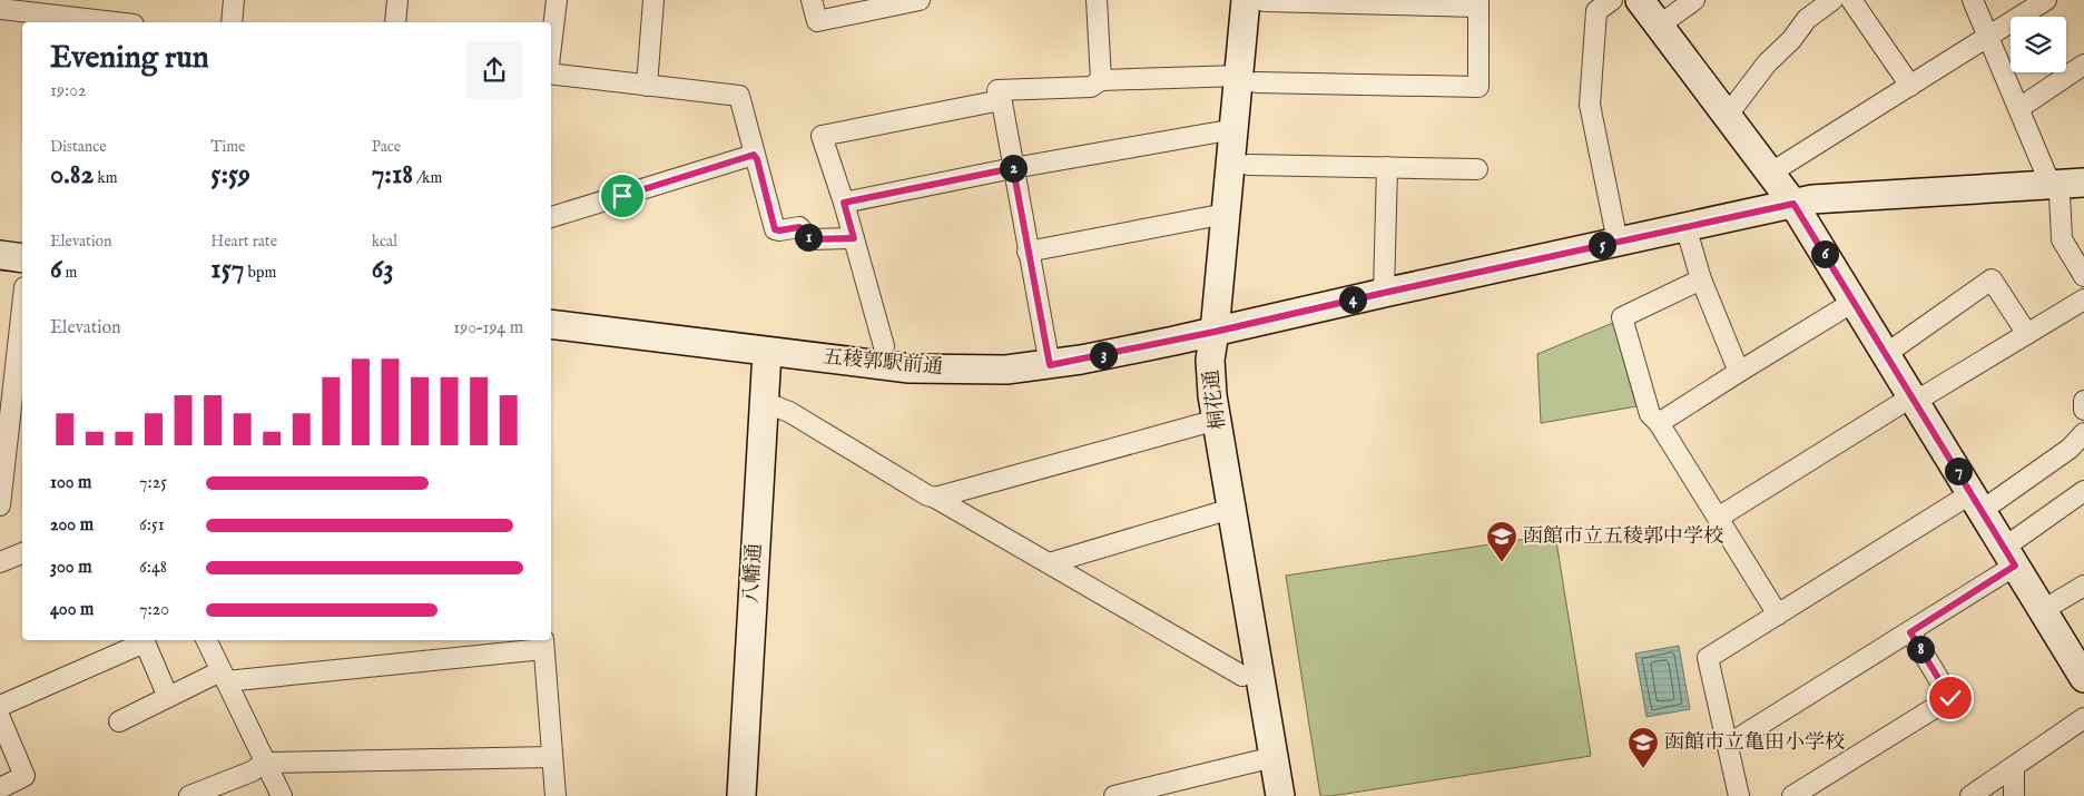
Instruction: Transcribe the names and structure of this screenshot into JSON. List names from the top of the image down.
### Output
{
  "streets": {
    "street": ["五稜郭駅前通", "桐花通", "八幡通"]
  },
  "crossings": [
    ["五稜郭駅前通", "桐花通"],
    ["五稜郭駅前通", "八幡通"]
  ],
  "places": {
    "school or university": ["函館市立五稜郭中学校", "函館市立亀田小学校"]
  },
  "page": {
    "heading": ["Evening run", "19:02"],
    "stats": [
      ["Distance", "0.82 km"],
      ["Time", "5:59"],
      ["Pace", "7:18 /km"],
      ["Elevation", "6 m"],
      ["Heart rate", "157 bpm"],
      ["kcal", "63"]
    ],
    "pins": [
      "2",
      "1",
      "5",
      "6",
      "4",
      "3",
      "7",
      "8"
    ],
    "chart": ["Elevation", "190–194 m"],
    "list": [
      {
        "name": "100 m",
        "note": "7:25"
      },
      {
        "name": "200 m",
        "note": "6:51"
      },
      {
        "name": "300 m",
        "note": "6:48"
      },
      {
        "name": "400 m",
        "note": "7:20"
      }
    ]
  }
}
